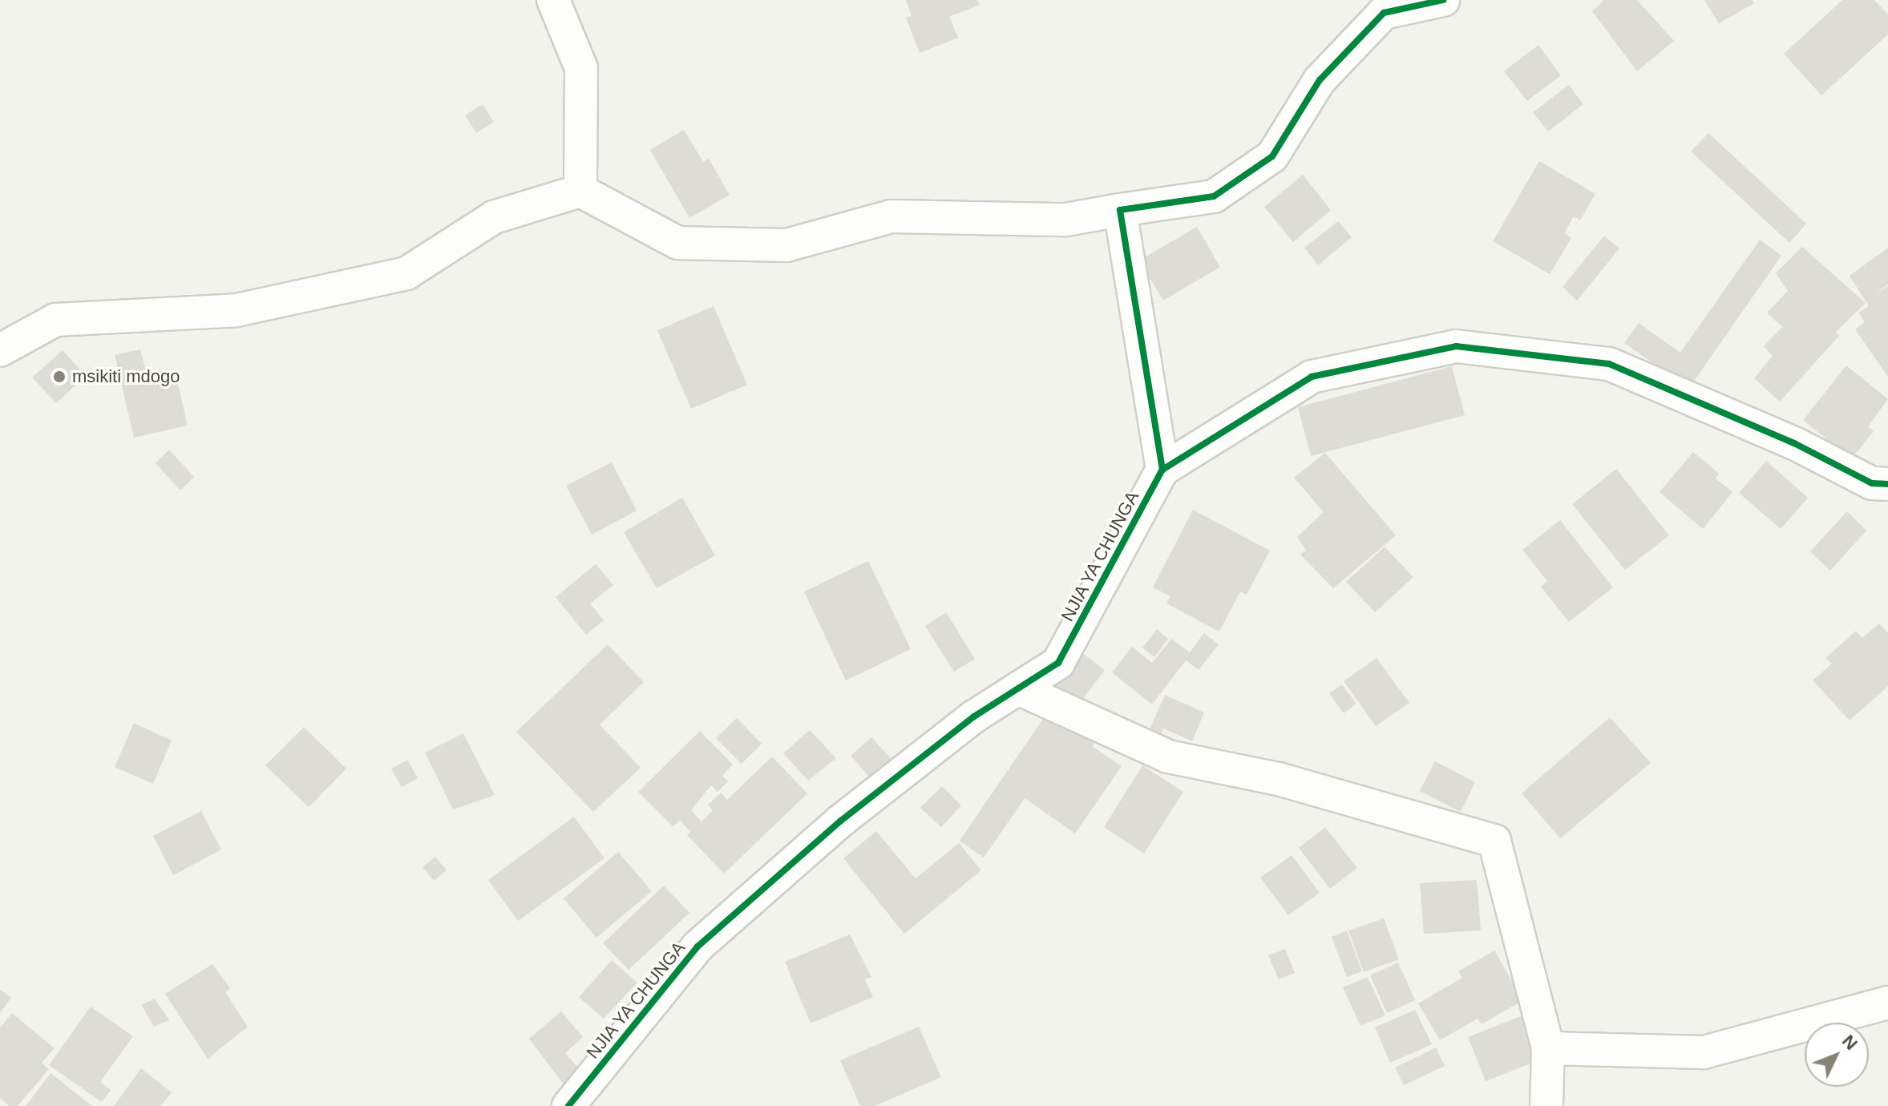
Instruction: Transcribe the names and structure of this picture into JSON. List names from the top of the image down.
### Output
{
  "streets": {
    "street": ["NJIA YA CHUNGA"]
  },
  "places": ["msikiti mdogo"],
  "north": "top right"
}
